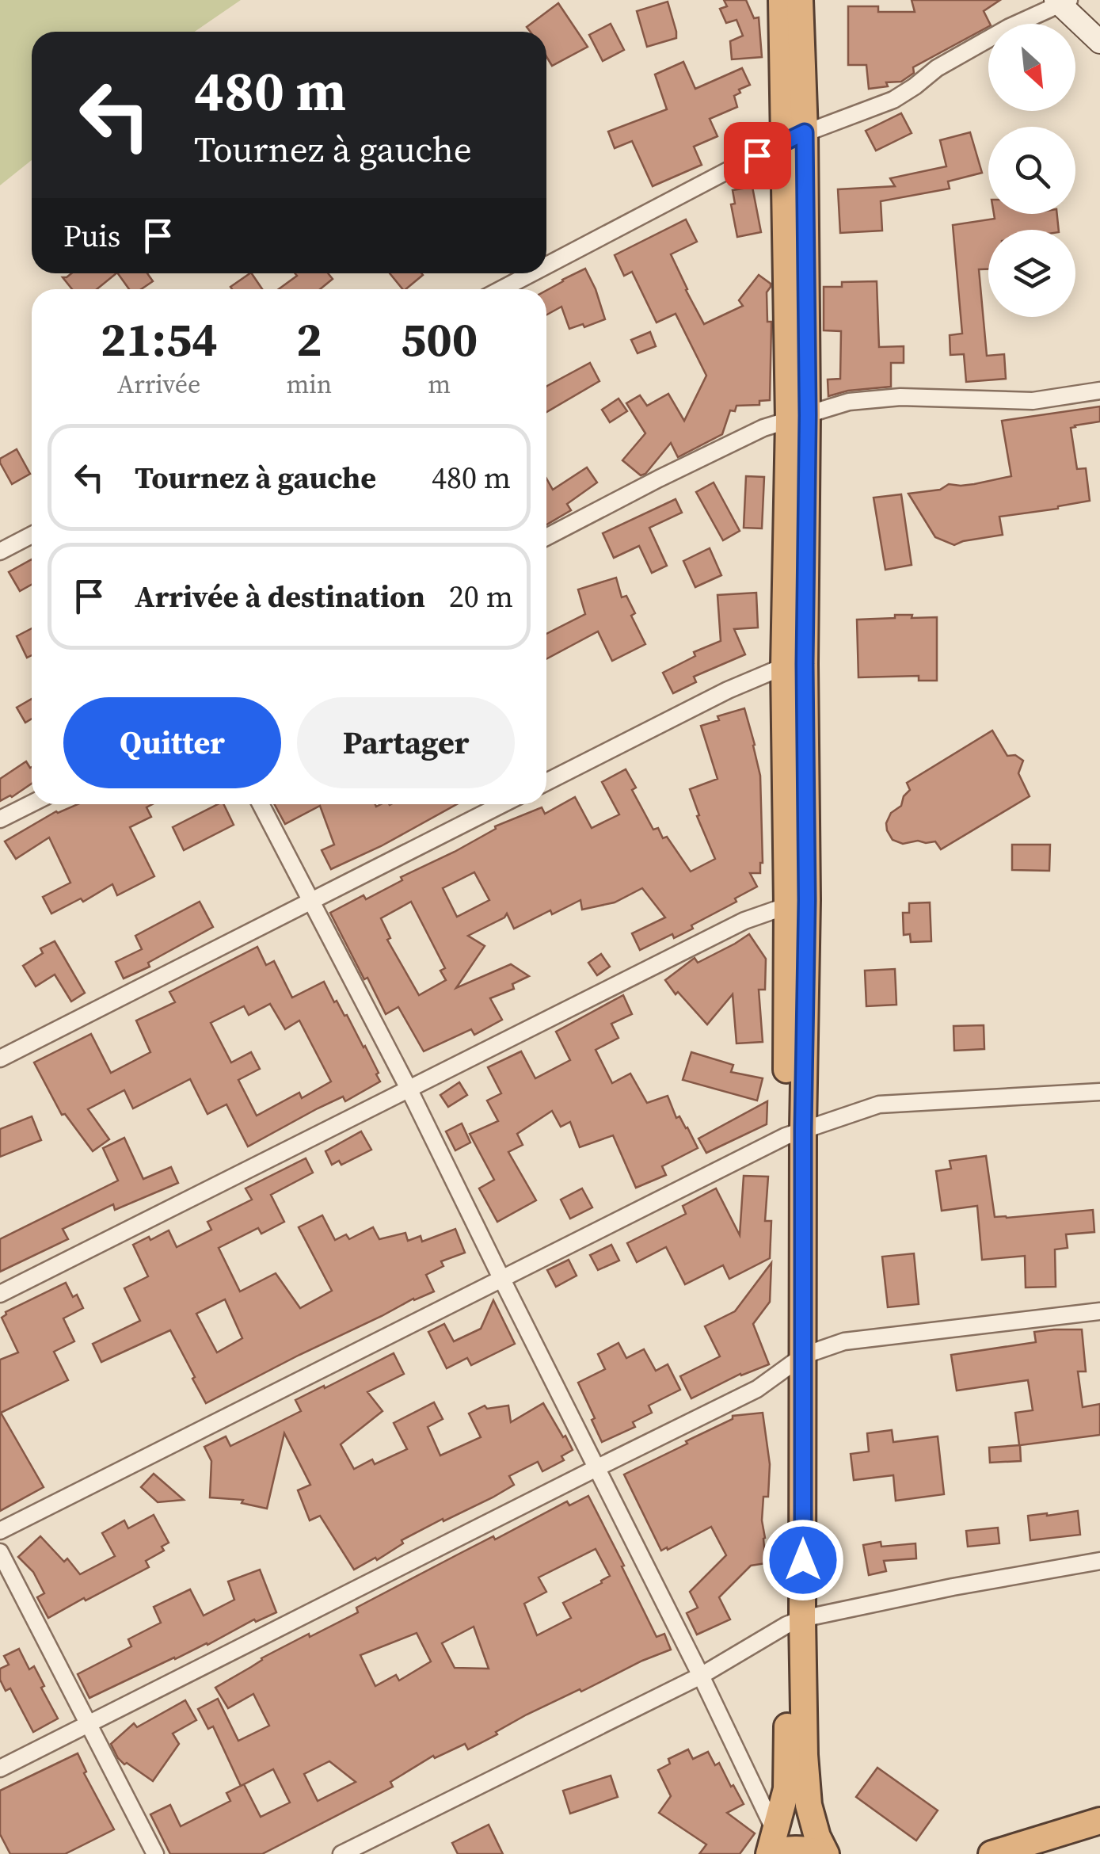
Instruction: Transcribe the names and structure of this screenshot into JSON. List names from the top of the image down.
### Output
{
  "north": "bottom right",
  "page": {
    "turn": ["480 m", "Tournez à gauche"],
    "then": "Puis",
    "eta": [
      "21:54",
      "Arrivée",
      "2",
      "min",
      "500",
      "m"
    ],
    "list": [
      {
        "name": "Tournez à gauche",
        "value": "480 m"
      },
      {
        "name": "Arrivée à destination",
        "value": "20 m"
      }
    ],
    "buttons": ["Quitter", "Partager"]
  }
}
